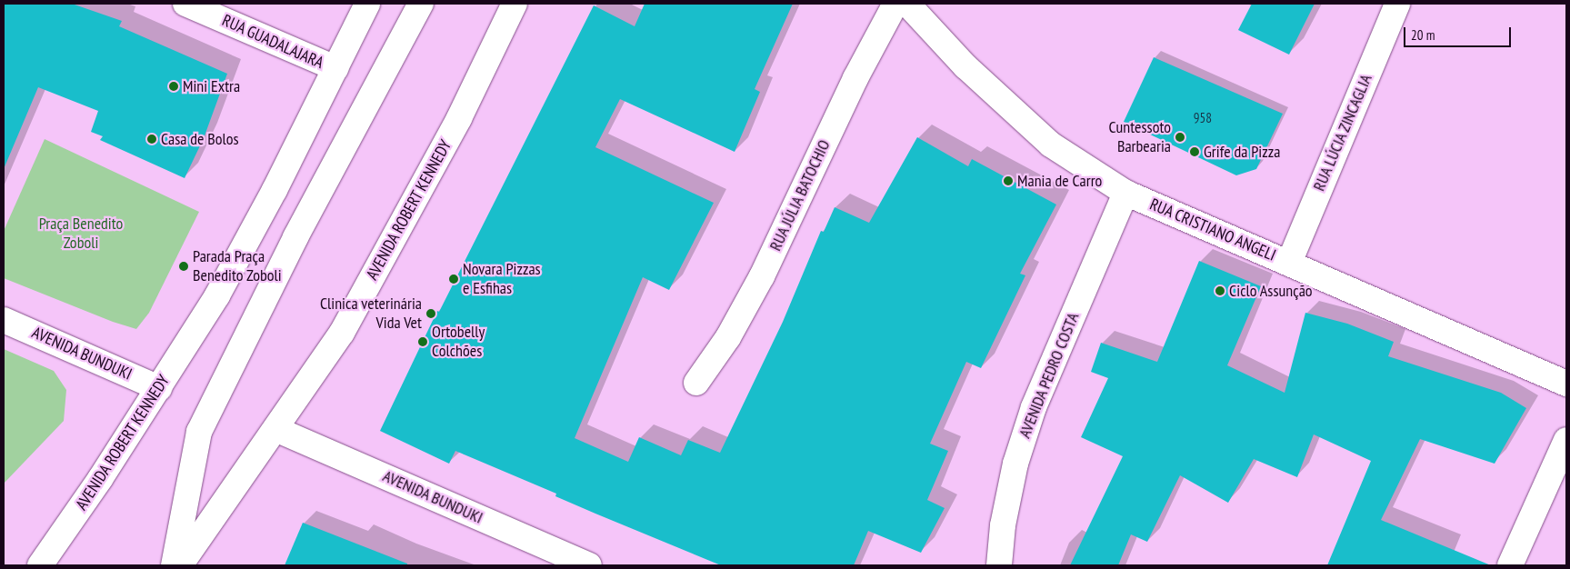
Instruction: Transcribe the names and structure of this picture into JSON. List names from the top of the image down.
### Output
{
  "streets": {
    "street": [
      "RUA GUADALAJARA",
      "RUA LÚCIA ZINCAGLIA",
      "RUA JÚLIA BATOCHIO",
      "AVENIDA ROBERT KENNEDY",
      "RUA CRISTIANO ANGELI",
      "AVENIDA BUNDUKI",
      "AVENIDA PEDRO COSTA"
    ]
  },
  "crossings": [
    ["RUA GUADALAJARA", "AVENIDA ROBERT KENNEDY"],
    ["RUA LÚCIA ZINCAGLIA", "RUA CRISTIANO ANGELI"],
    ["AVENIDA ROBERT KENNEDY", "AVENIDA BUNDUKI"],
    ["RUA CRISTIANO ANGELI", "AVENIDA PEDRO COSTA"]
  ],
  "parks": ["Praça Benedito Zoboli"],
  "places": [
    "Mini Extra",
    "Cuntessoto Barbearia",
    "Casa de Bolos",
    "Grife da Pizza",
    "Mania de Carro",
    "Parada Praça Benedito Zoboli",
    "Novara Pizzas e Esfihas",
    "Ciclo Assunção",
    "Clinica veterinária Vida Vet",
    "Ortobelly Colchões"
  ],
  "house_numbers": ["958"],
  "scale_bar": "20 m"
}
